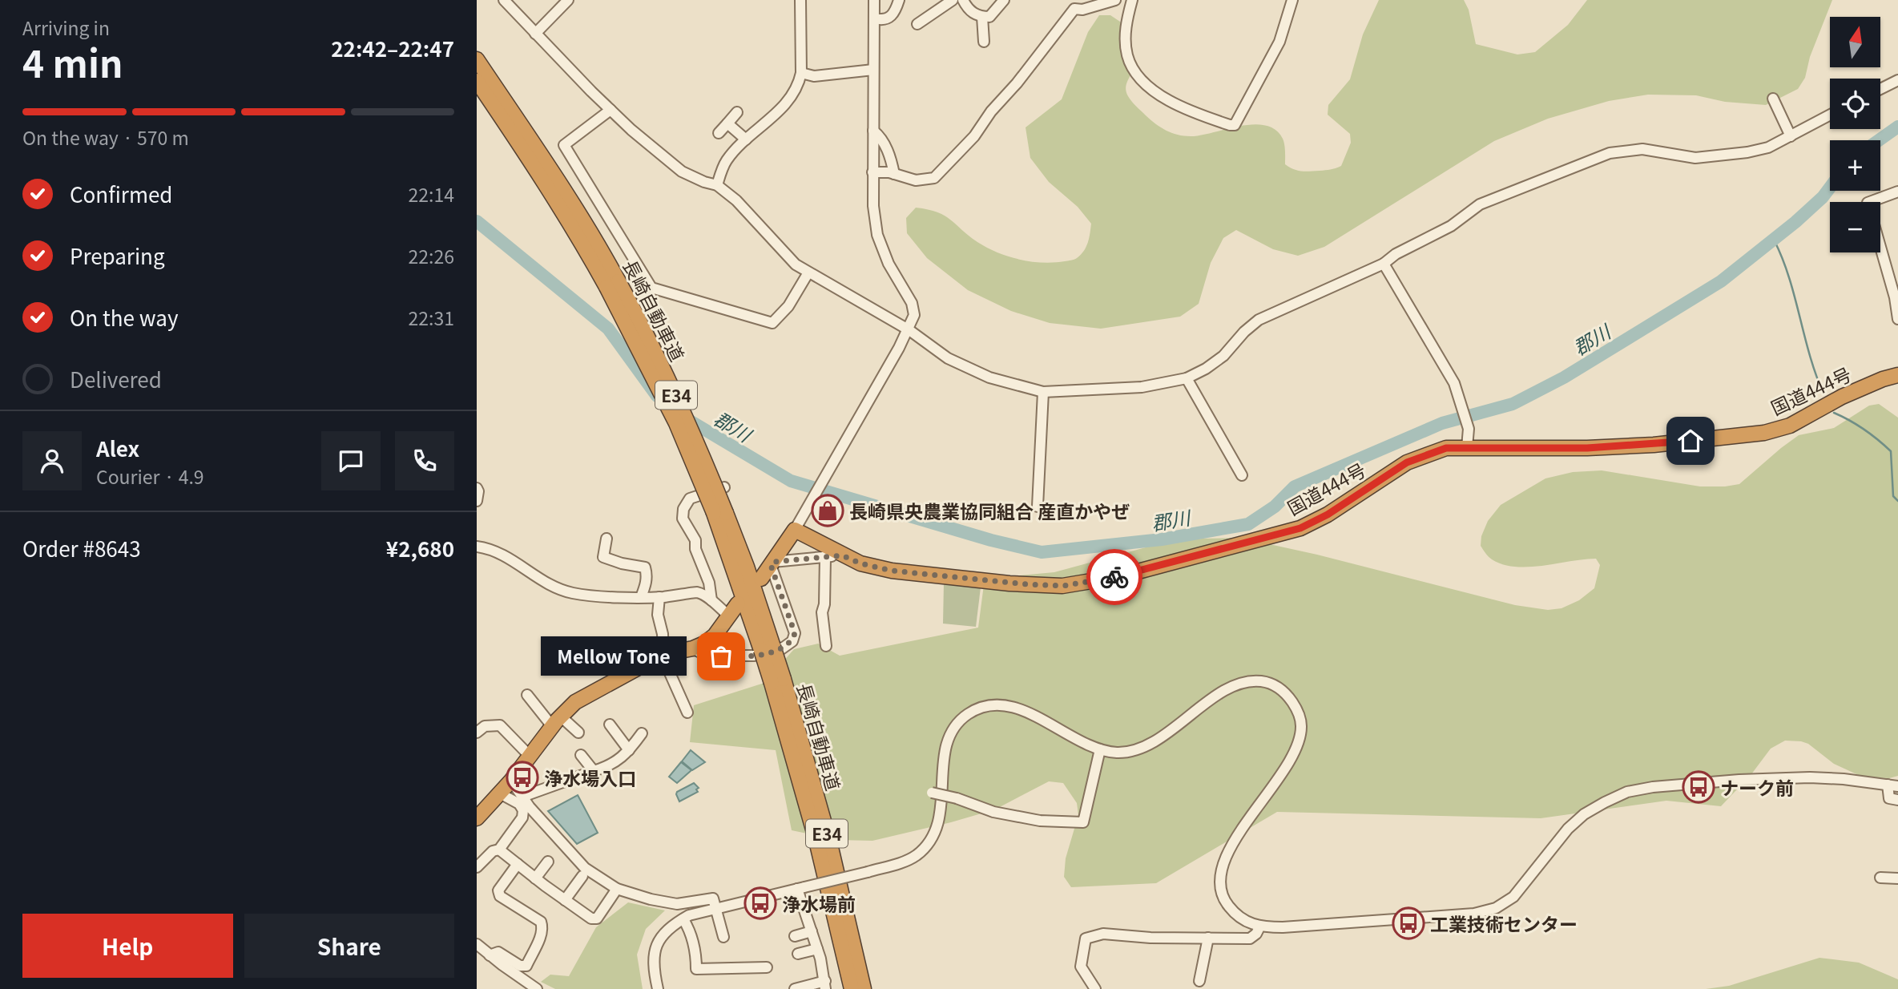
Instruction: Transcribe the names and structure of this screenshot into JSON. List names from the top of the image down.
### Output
{
  "streets": {
    "highway": ["長崎自動車道", "国道444号", "E34"]
  },
  "water": ["郡川"],
  "places": {
    "shop": ["長崎県央農業協同組合 産直かやぜ"],
    "other": ["Mellow Tone"],
    "bus stop": [
      "浄水場入口",
      "ナーク前",
      "浄水場前",
      "工業技術センター"
    ]
  },
  "north": "top",
  "page": {
    "heading": ["4 min", "Arriving in", "22:42–22:47"],
    "panel": [
      "Alex",
      "Courier · 4.9",
      "Order #8643",
      "¥2,680"
    ],
    "map_buttons": ["+", "−"],
    "bar": "On the way · 570 m",
    "list": [
      ["Confirmed", "22:14"],
      ["Preparing", "22:26"],
      ["On the way", "22:31"],
      "Delivered"
    ],
    "bubble": "Mellow Tone",
    "buttons": ["Help", "Share"]
  }
}
